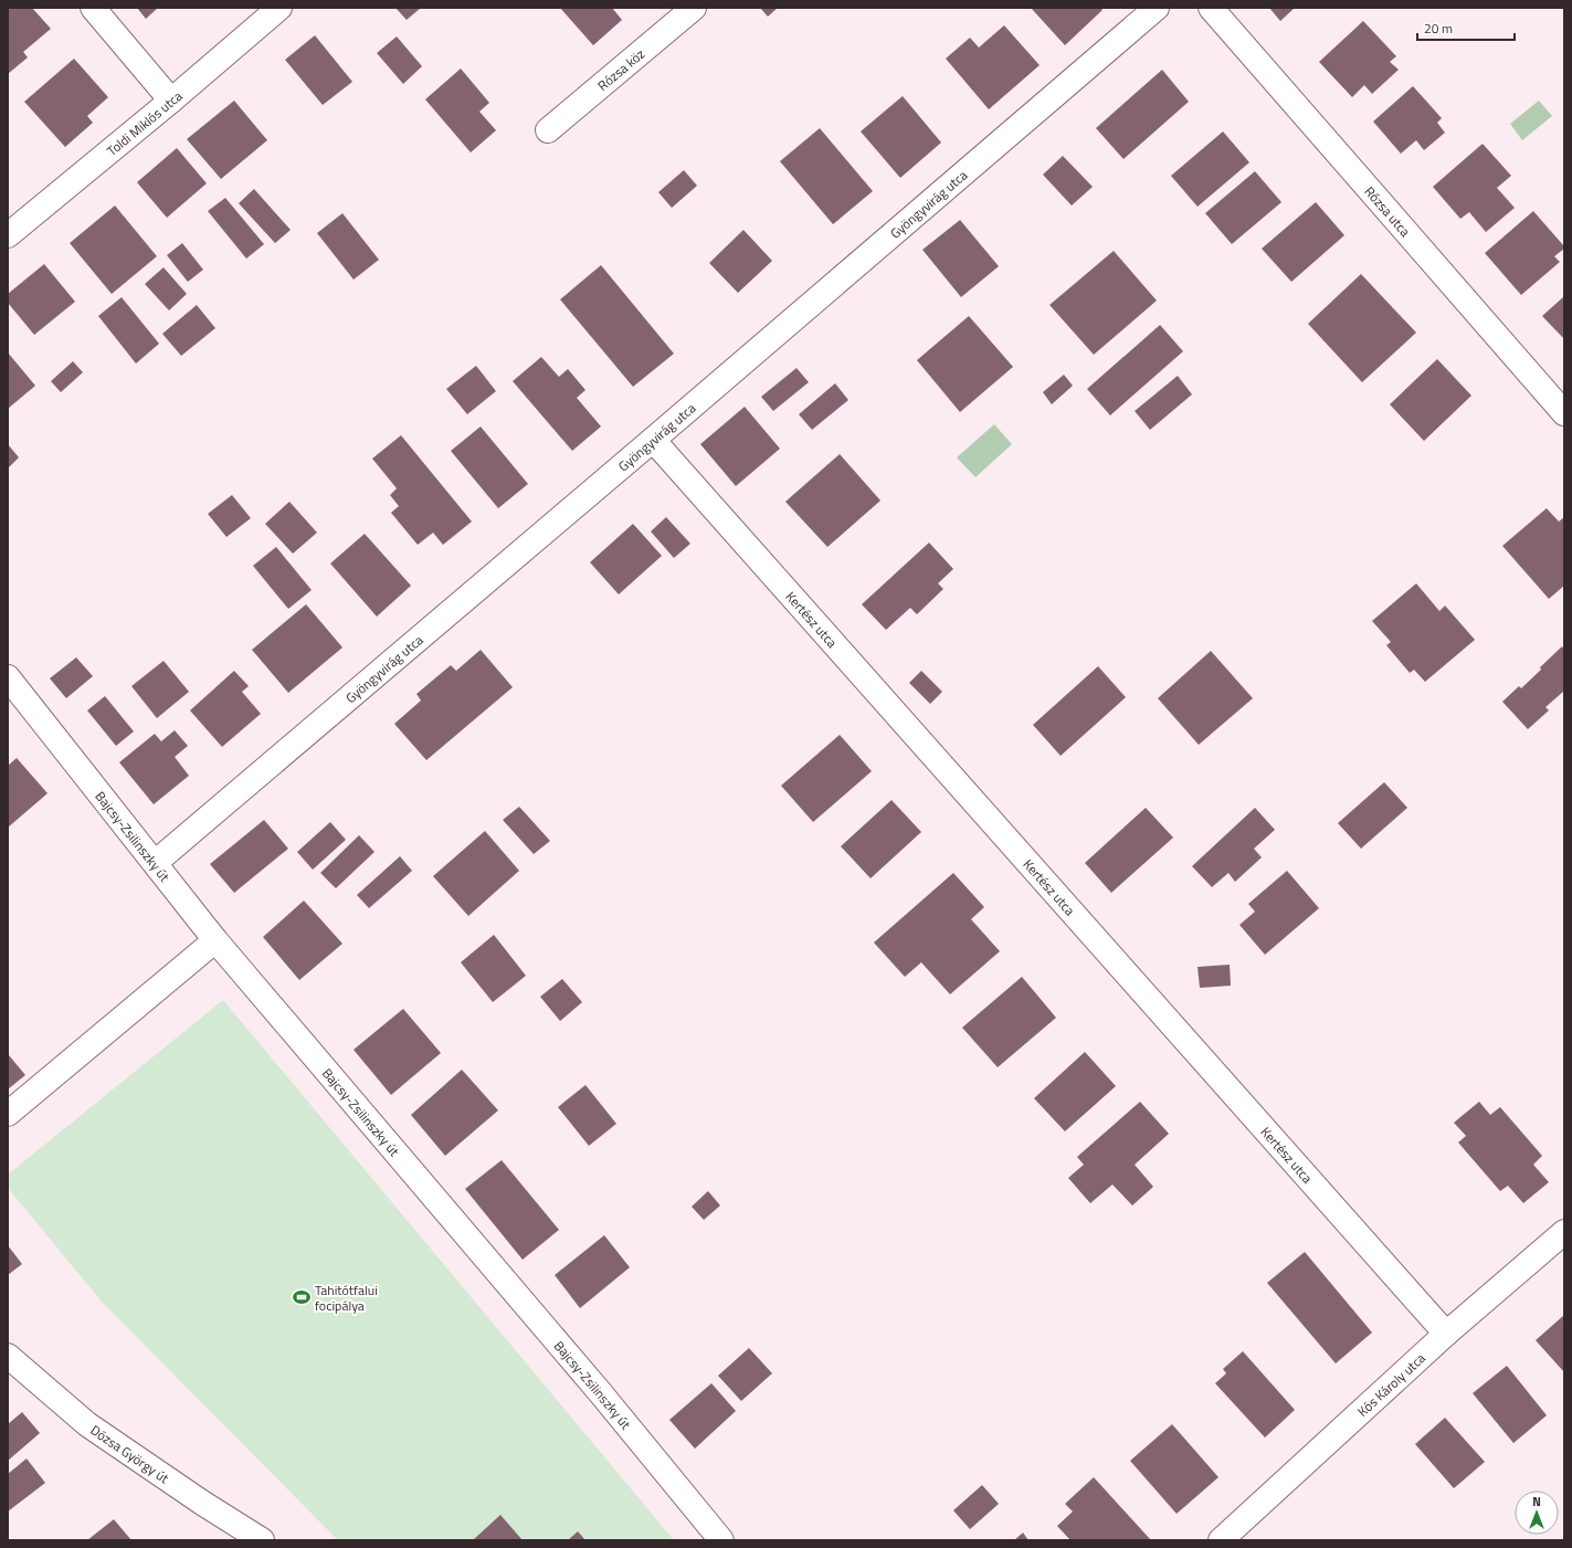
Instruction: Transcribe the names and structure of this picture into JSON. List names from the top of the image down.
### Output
{
  "streets": {
    "street": [
      "Rózsa köz",
      "Toldi Miklós utca",
      "Gyöngyvirág utca",
      "Rózsa utca",
      "Kertész utca",
      "Bajcsy-Zsilinszky út",
      "Kós Károly utca",
      "Dózsa György út"
    ]
  },
  "crossings": [
    ["Gyöngyvirág utca", "Kertész utca"],
    ["Gyöngyvirág utca", "Bajcsy-Zsilinszky út"],
    ["Kertész utca", "Kós Károly utca"]
  ],
  "places": {
    "sports": ["Tahitótfalui focipálya"]
  },
  "scale_bar": "20 m",
  "north": "top"
}
